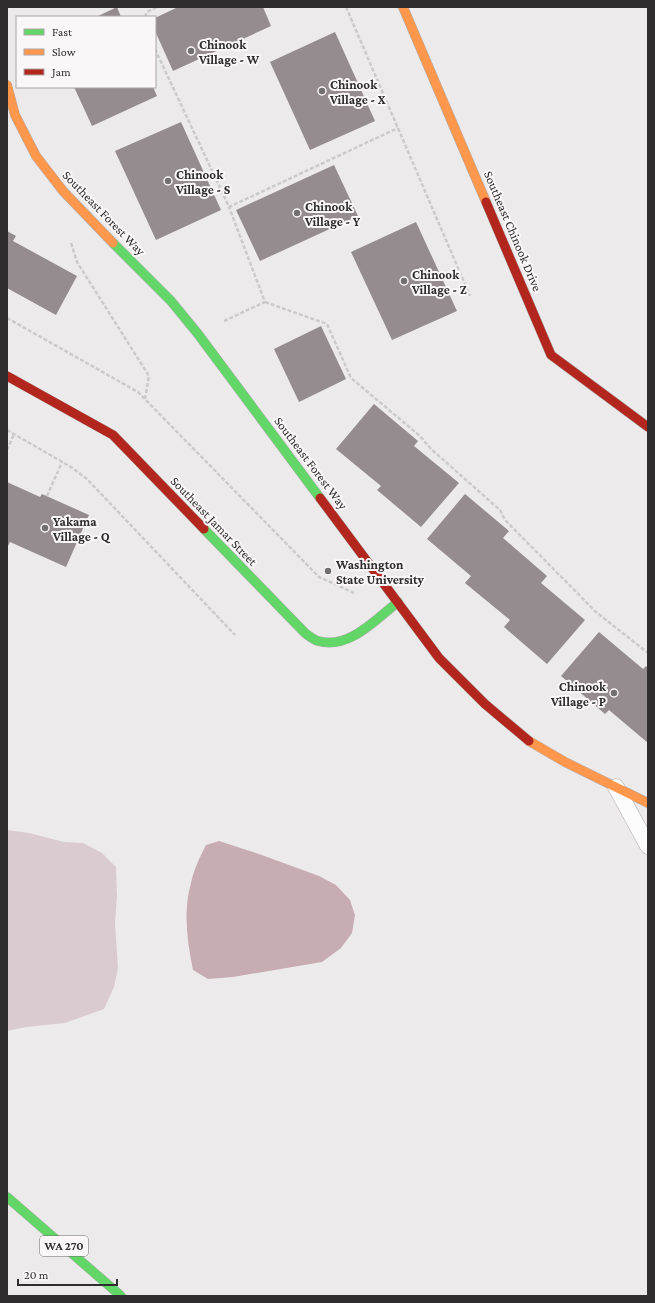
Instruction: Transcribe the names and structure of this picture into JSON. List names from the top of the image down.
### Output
{
  "streets": {
    "street": [
      "Southeast Forest Way",
      "Southeast Chinook Drive",
      "Southeast Jamar Street",
      "WA 270"
    ]
  },
  "crossings": [
    ["Southeast Forest Way", "Southeast Jamar Street"]
  ],
  "places": [
    "Chinook Village - W",
    "Chinook Village - X",
    "Chinook Village - S",
    "Chinook Village - Y",
    "Chinook Village - Z",
    "Yakama Village - Q",
    "Washington State University",
    "Chinook Village - P"
  ],
  "legend": ["Fast", "Slow", "Jam"],
  "scale_bar": "20 m"
}
